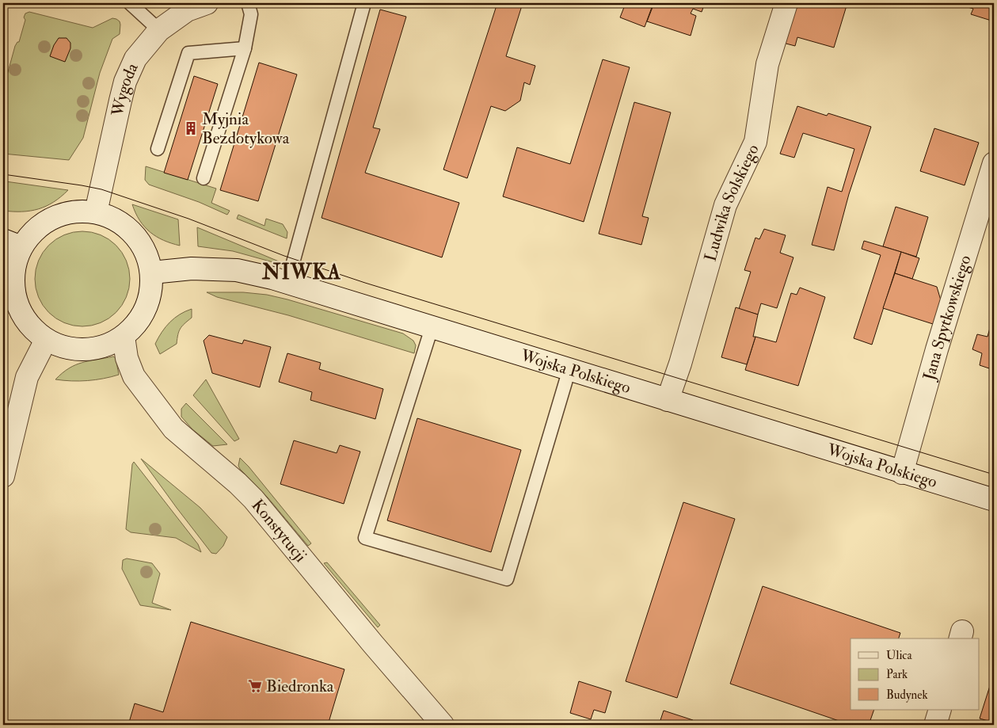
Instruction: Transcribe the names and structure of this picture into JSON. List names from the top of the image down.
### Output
{
  "streets": {
    "street": [
      "Wygoda",
      "Ludwika Solskiego",
      "Jana Spytkowskiego",
      "Wojska Polskiego",
      "Konstytucji"
    ]
  },
  "crossings": [
    ["Wygoda", "Wojska Polskiego"],
    ["Wygoda", "Konstytucji"],
    ["Ludwika Solskiego", "Wojska Polskiego"],
    ["Jana Spytkowskiego", "Wojska Polskiego"],
    ["Wojska Polskiego", "Konstytucji"]
  ],
  "districts": ["NIWKA"],
  "places": {
    "building": ["Myjnia Bezdotykowa"],
    "supermarket": ["Biedronka"]
  },
  "legend": ["Ulica", "Park", "Budynek"]
}
